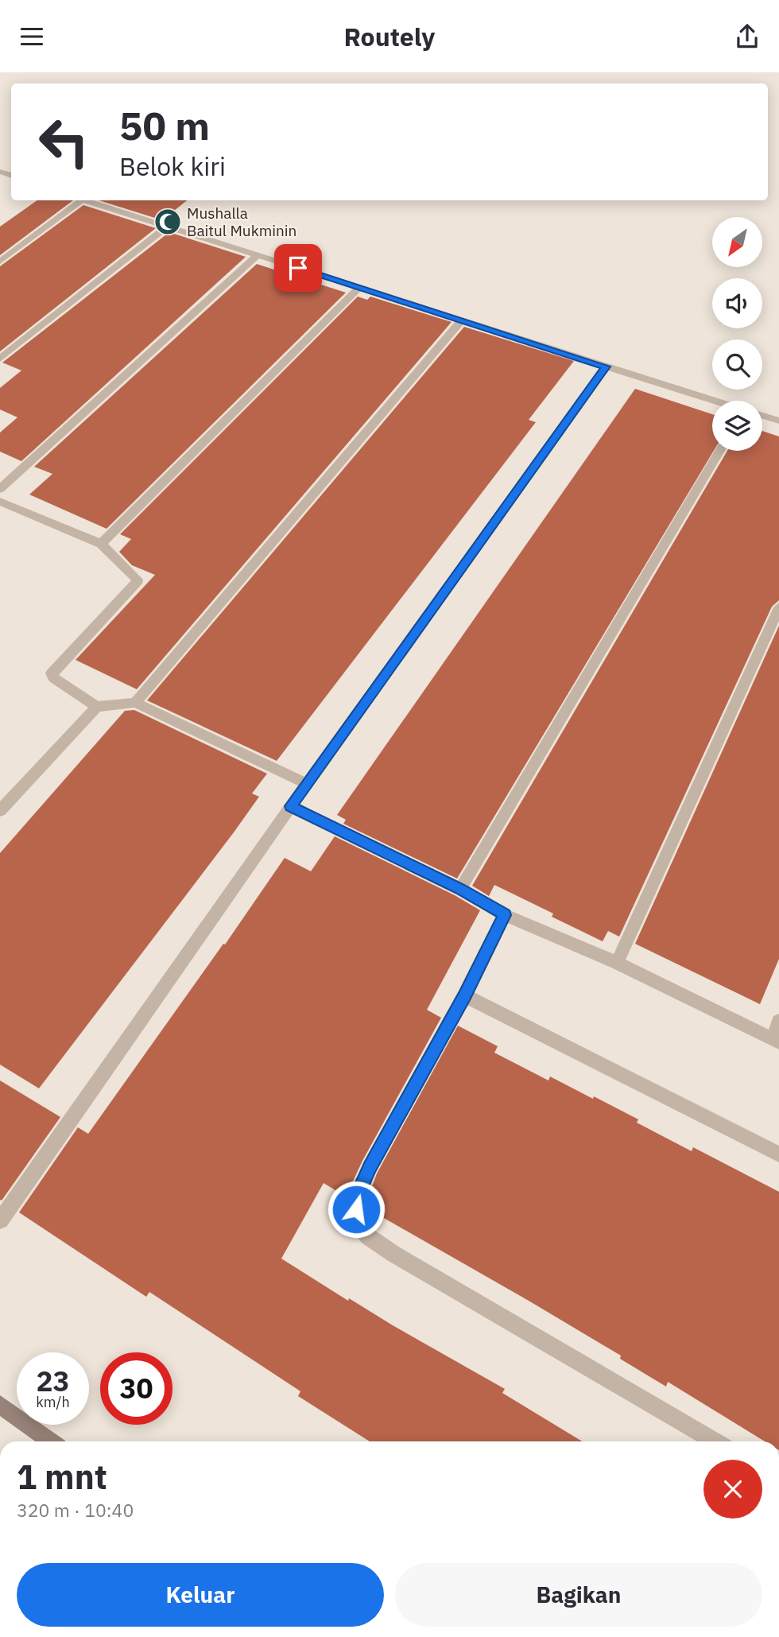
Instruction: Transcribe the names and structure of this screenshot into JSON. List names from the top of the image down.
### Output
{
  "places": {
    "mosque": ["Mushalla Baitul Mukminin"]
  },
  "north": "bottom left",
  "page": {
    "header": "Routely",
    "turn": ["50 m", "Belok kiri"],
    "speed": "23 km/h",
    "limit": "30",
    "heading": ["1 mnt", "320 m · 10:40"],
    "buttons": ["Keluar", "Bagikan"]
  }
}
